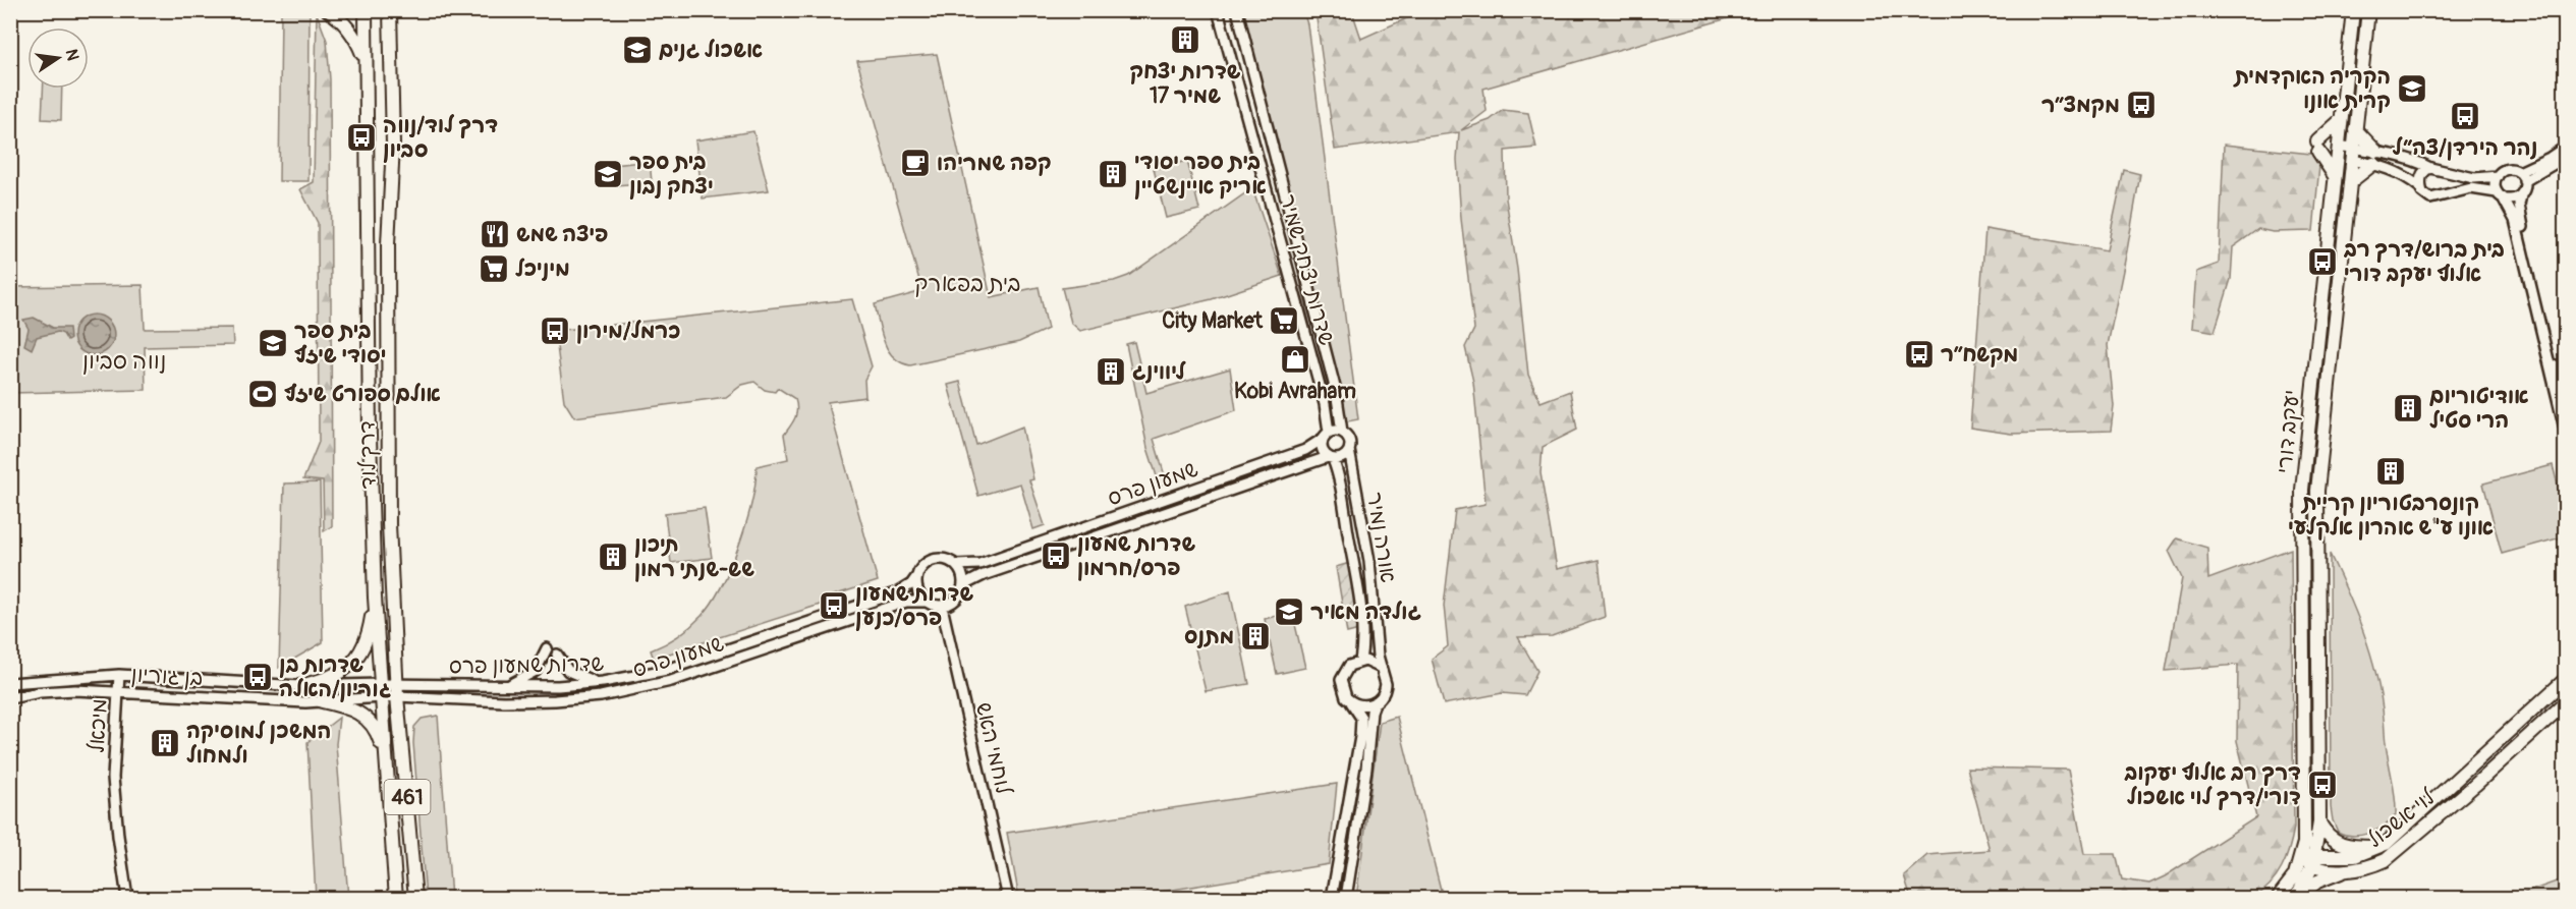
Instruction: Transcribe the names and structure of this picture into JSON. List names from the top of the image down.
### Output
{
  "streets": {
    "main road": [
      "יעקב דורי",
      "דרך לוד",
      "461",
      "לוי אשכול"
    ],
    "street": [
      "שדרות יצחק שמיר",
      "שמעון פרס",
      "אורה נמיר",
      "שדרות שמעון פרס",
      "בן גוריון",
      "מיכאל",
      "לוחמי האש"
    ]
  },
  "crossings": [
    ["שדרות יצחק שמיר", "שמעון פרס"],
    ["שדרות יצחק שמיר", "אורה נמיר"],
    ["יעקב דורי", "לוי אשכול"],
    ["דרך לוד", "שדרות שמעון פרס"],
    ["שמעון פרס", "אורה נמיר"],
    ["שמעון פרס", "שדרות שמעון פרס"],
    ["שמעון פרס", "לוחמי האש"],
    ["שדרות שמעון פרס", "בן גוריון"],
    ["שדרות שמעון פרס", "מיכאל"],
    ["שדרות שמעון פרס", "לוחמי האש"],
    ["בן גוריון", "מיכאל"]
  ],
  "districts": ["בית בפארק", "נווה סביון"],
  "places": {
    "building": [
      "שדרות יצחק שמיר 17",
      "בית ספר יסודי אריק איינשטיין",
      "ליווינג",
      "אודיטוריום הרי סטיל",
      "קונסרבטוריון קריית אונו ע\"ש אהרון אלקלעי",
      "תיכון שש-שנתי רמון",
      "מתנס",
      "המשכן למוסיקה ולמחול"
    ],
    "school or university": [
      "אשכול גנים",
      "הקריה האקדמית קרית אונו",
      "בית ספר יצחק נבון",
      "בית ספר יסודי שיזף",
      "גולדה מאיר"
    ],
    "bus stop": [
      "מקמצ״ר",
      "נהר הירדן/צה״ל",
      "דרך לוד/נווה סביון",
      "בית ברוש/דרך רב אלוף יעקב דורי",
      "כרמל/מירון",
      "מקשח״ר",
      "שדרות שמעון פרס/חרמון",
      "שדרות שמעון פרס/כנען",
      "שדרות בן גוריון/האלה",
      "דרך רב אלוף יעקוב דורי/דרך לוי אשכול"
    ],
    "cafe": ["קפה שמריהו"],
    "restaurant": ["פיצה שמש"],
    "supermarket": ["מיניכל", "City Market"],
    "shop": ["Kobi Avraham"],
    "sports": ["אולם ספורט שיזף"]
  },
  "north": "right"
}
